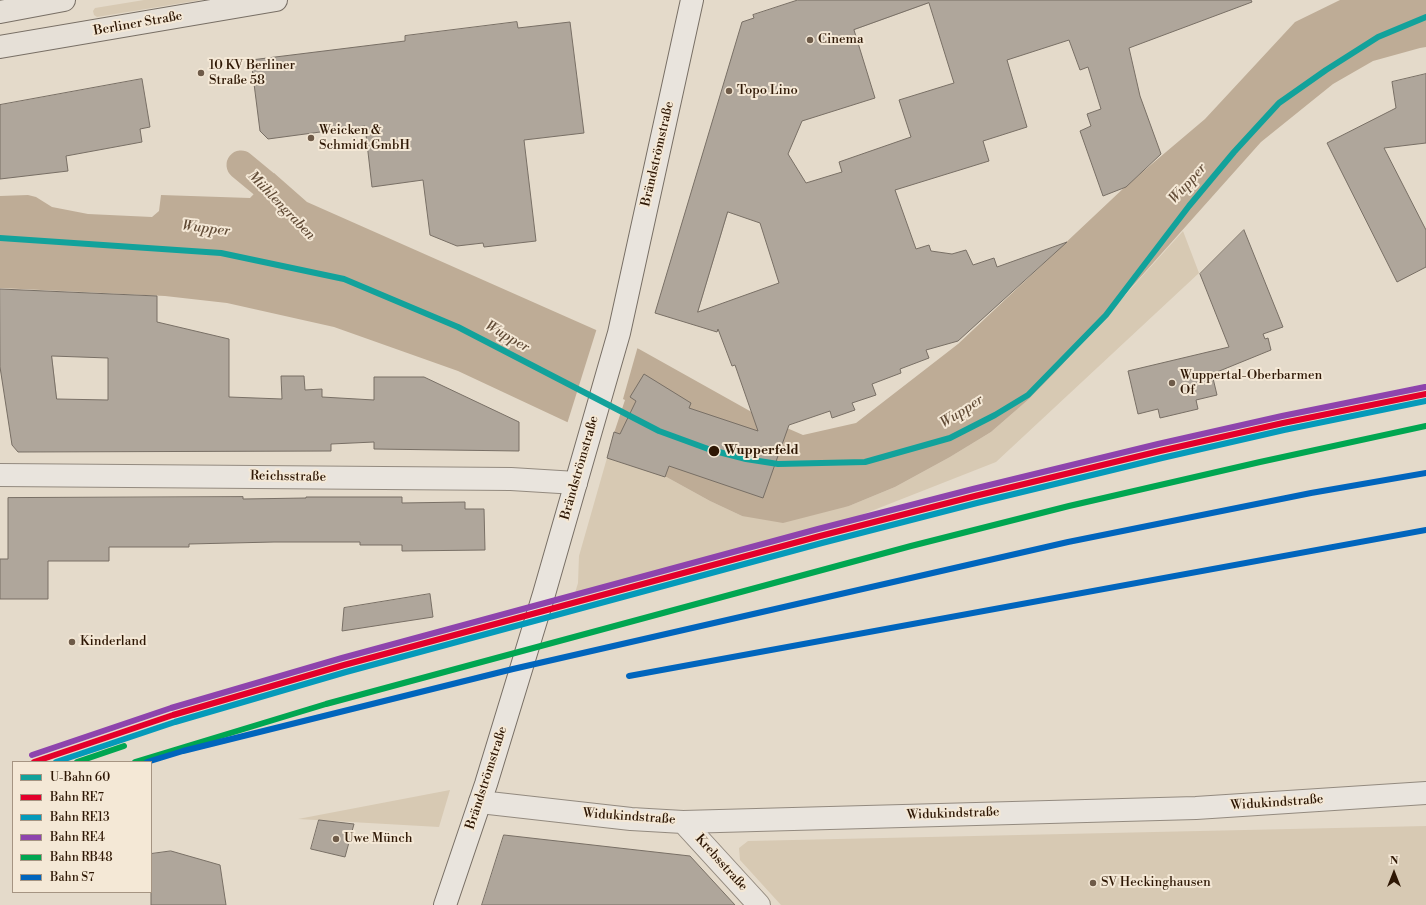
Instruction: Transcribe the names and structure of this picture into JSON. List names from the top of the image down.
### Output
{
  "streets": {
    "main road": ["Berliner Straße"],
    "street": [
      "Brändströmstraße",
      "Reichsstraße",
      "Widukindstraße",
      "Krebsstraße"
    ]
  },
  "crossings": [
    ["Brändströmstraße", "Reichsstraße"],
    ["Brändströmstraße", "Widukindstraße"],
    ["Widukindstraße", "Krebsstraße"]
  ],
  "water": ["Wupper", "Mühlengraben"],
  "places": [
    "Cinema",
    "10 KV Berliner Straße 58",
    "Topo Lino",
    "Weicken & Schmidt GmbH",
    "Wuppertal-Oberbarmen Of",
    "Wupperfeld",
    "Kinderland",
    "Uwe Münch",
    "SV Heckinghausen"
  ],
  "lines": [
    "metro line 60",
    "rail line RE4",
    "rail line RE7",
    "rail line RE13",
    "rail line RB48",
    "rail line S7"
  ],
  "legend": [
    "U-Bahn 60",
    "Bahn RE7",
    "Bahn RE13",
    "Bahn RE4",
    "Bahn RB48",
    "Bahn S7"
  ],
  "north": "top"
}
